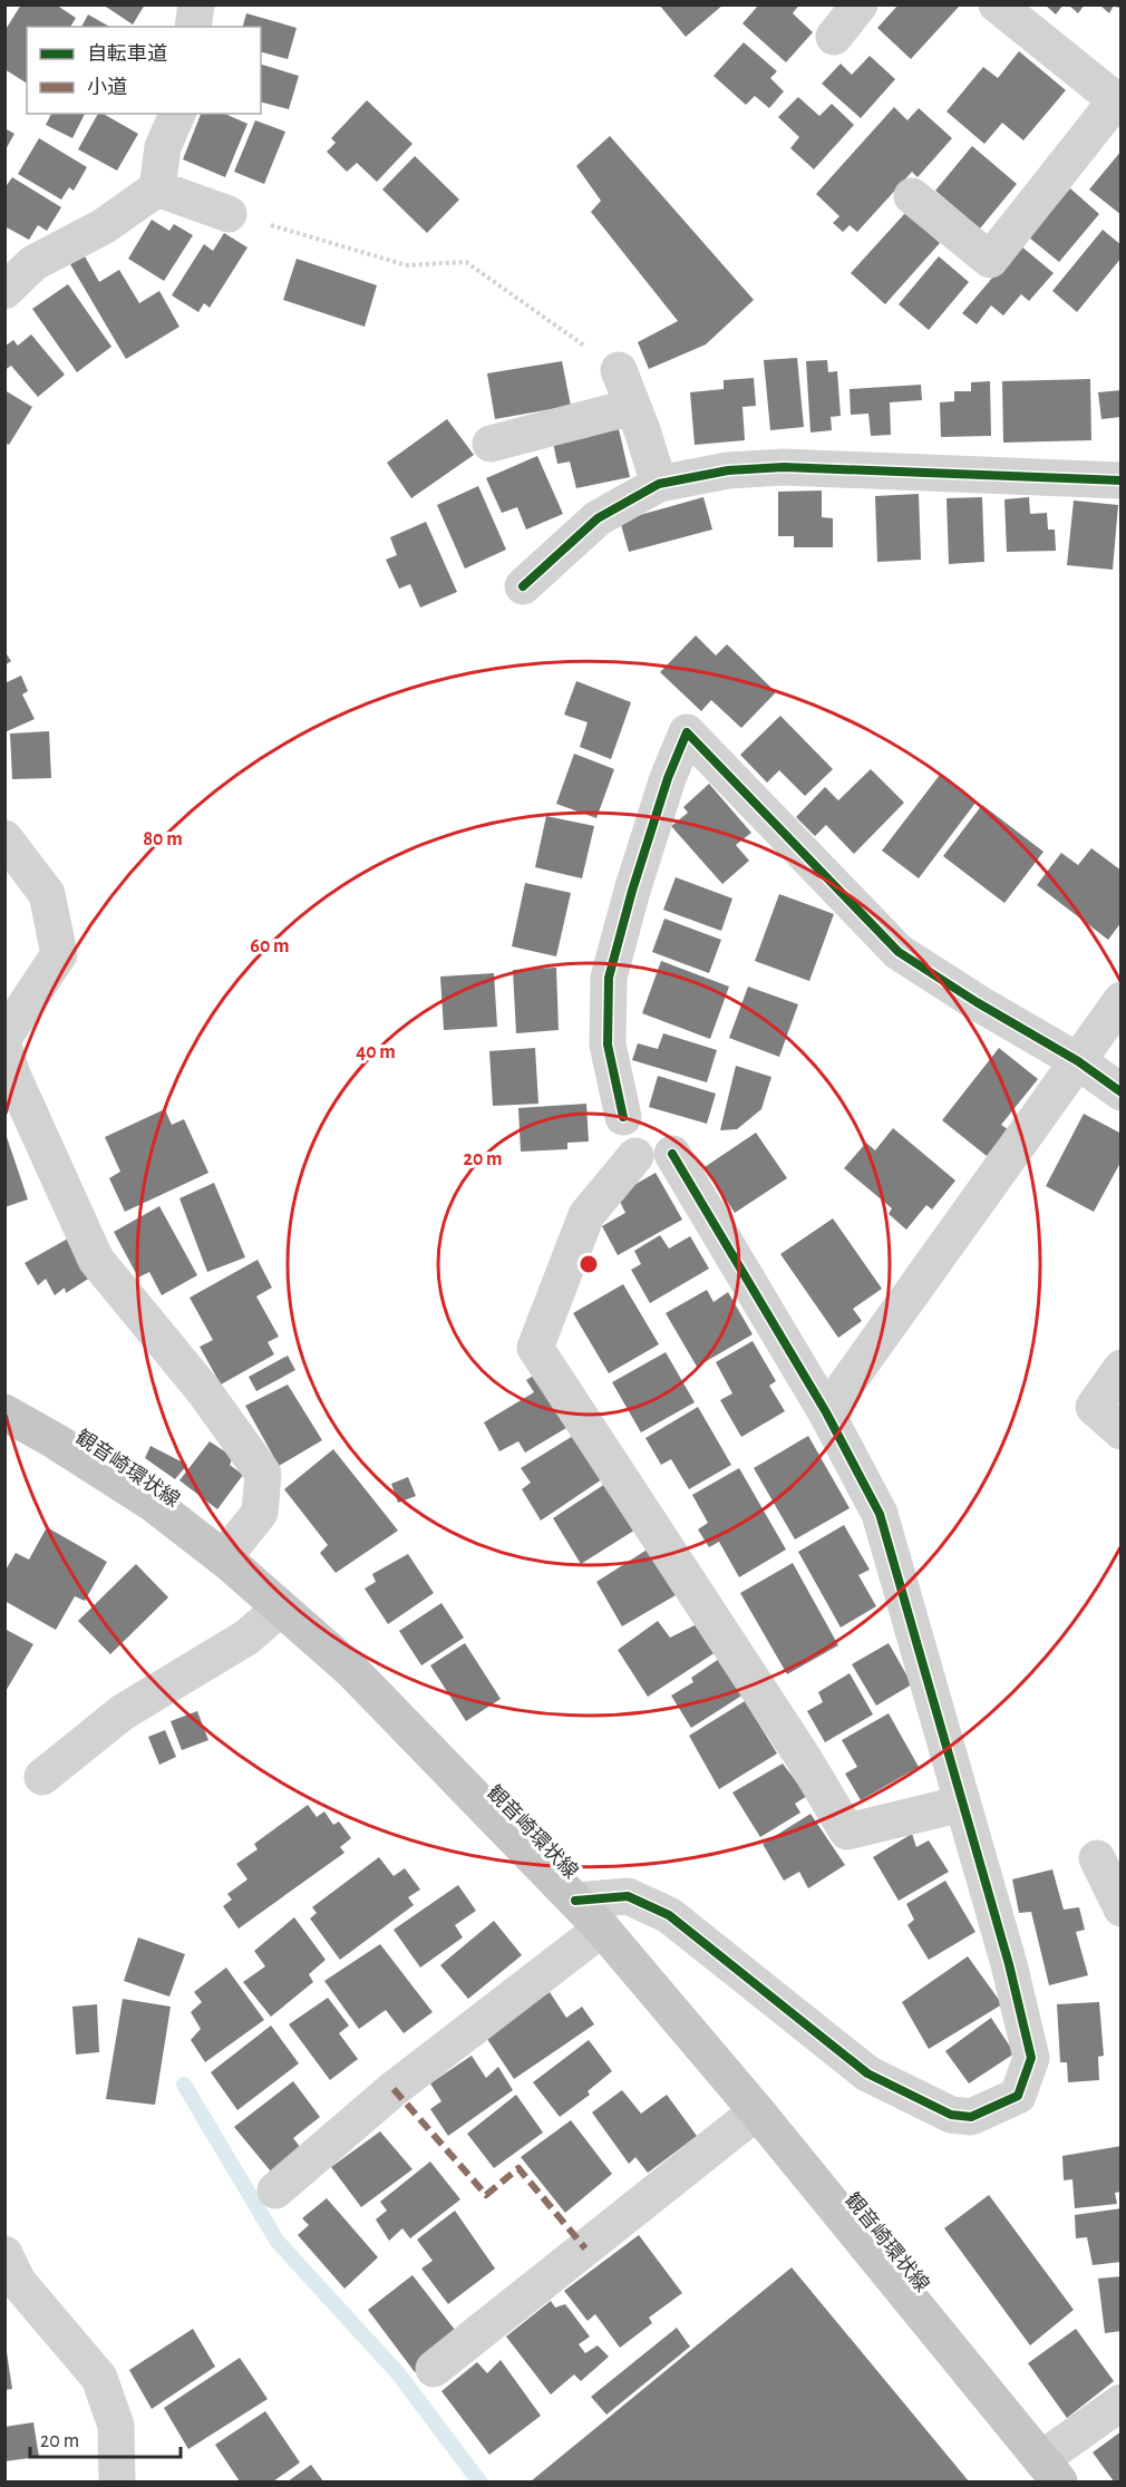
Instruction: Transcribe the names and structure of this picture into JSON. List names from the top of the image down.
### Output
{
  "streets": {
    "main road": ["観音崎環状線"]
  },
  "legend": ["自転車道", "小道"],
  "scale_bar": "20 m",
  "rings": [
    "80 m",
    "60 m",
    "40 m",
    "20 m"
  ]
}
